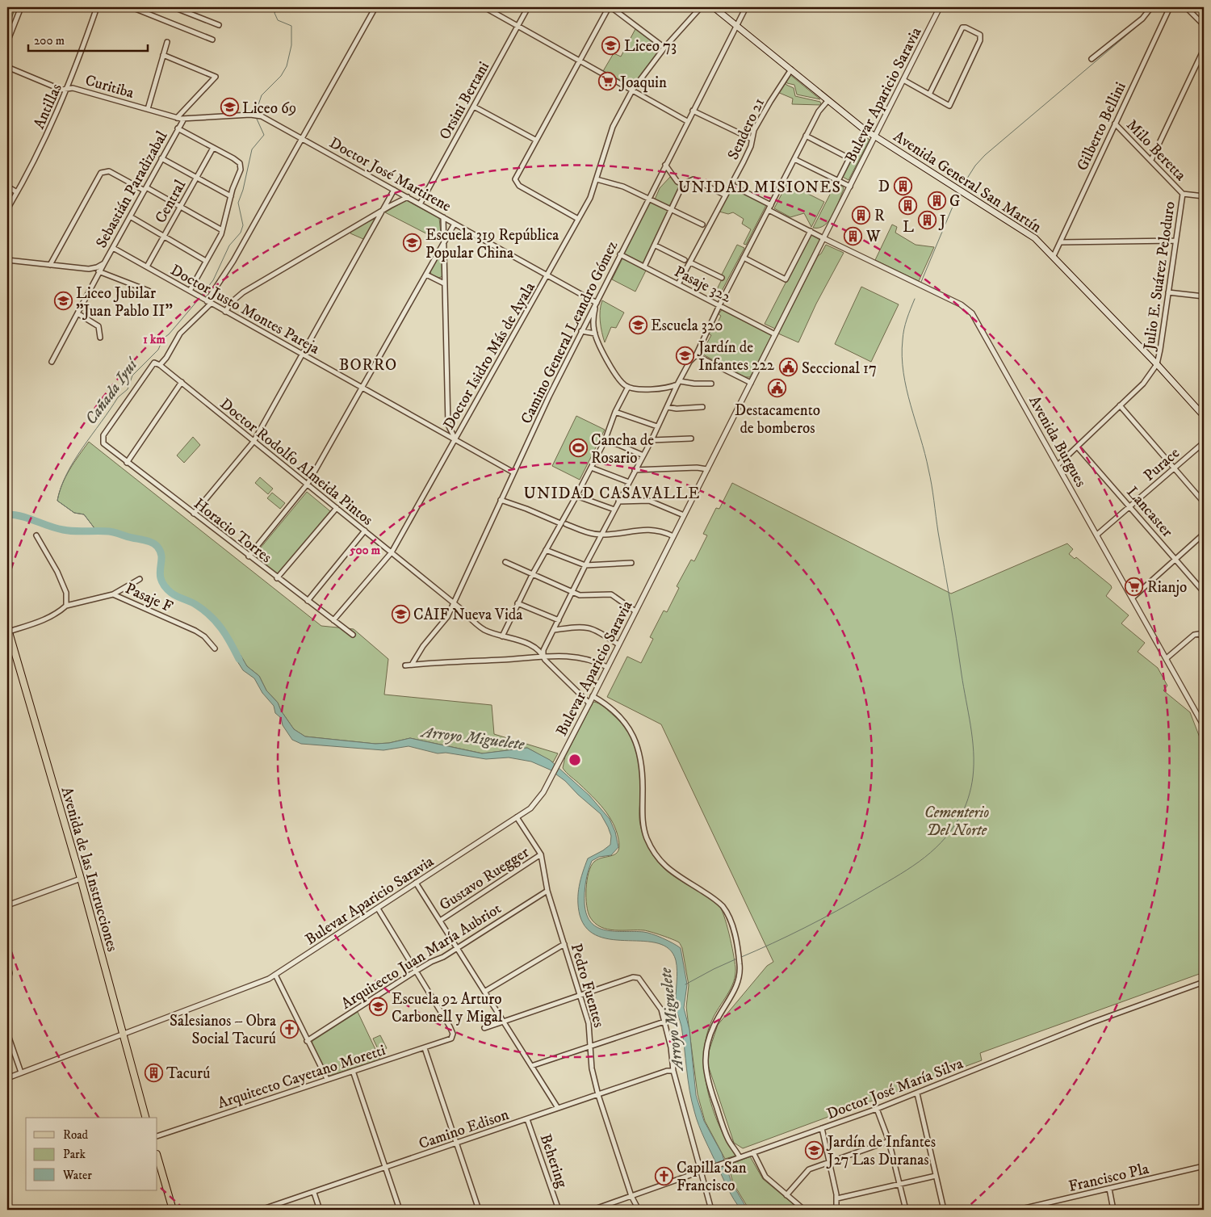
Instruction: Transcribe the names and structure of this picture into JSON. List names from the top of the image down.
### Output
{
  "streets": {
    "main road": ["Avenida General San Martín", "Avenida de las Instrucciones"],
    "street": [
      "Curitiba",
      "Bulevar Aparicio Saravia",
      "Orsini Bertani",
      "Antillas",
      "Gilberto Bellini",
      "Sendero 21",
      "Milo Beretta",
      "Doctor José Martirene",
      "Sebastián Paradizabal",
      "Central",
      "Julio E. Suárez Peloduro",
      "Pasaje 322",
      "Doctor Justo Montes Pareja",
      "Camino General Leandro Gómez",
      "Doctor Isidro Más de Ayala",
      "Avenida Burgues",
      "Doctor Rodolfo Almeida Pintos",
      "Purace",
      "Lancaster",
      "Horacio Torres",
      "Pasaje F",
      "Gustavo Ruegger",
      "Arquitecto Juan María Aubriot",
      "Pedro Fuentes",
      "Arquitecto Cayetano Moretti",
      "Doctor José María Silva",
      "Camino Edison",
      "Behering",
      "Francisco Pla"
    ]
  },
  "crossings": [
    ["Curitiba", "Antillas"],
    ["Curitiba", "Doctor José Martirene"],
    ["Curitiba", "Sebastián Paradizabal"],
    ["Bulevar Aparicio Saravia", "Avenida General San Martín"],
    ["Bulevar Aparicio Saravia", "Pasaje 322"],
    ["Bulevar Aparicio Saravia", "Avenida Burgues"],
    ["Bulevar Aparicio Saravia", "Doctor Rodolfo Almeida Pintos"],
    ["Bulevar Aparicio Saravia", "Avenida de las Instrucciones"],
    ["Bulevar Aparicio Saravia", "Pedro Fuentes"],
    ["Orsini Bertani", "Doctor José Martirene"],
    ["Gilberto Bellini", "Milo Beretta"],
    ["Gilberto Bellini", "Avenida General San Martín"],
    ["Sendero 21", "Avenida General San Martín"],
    ["Sendero 21", "Pasaje 322"],
    ["Milo Beretta", "Julio E. Suárez Peloduro"],
    ["Doctor José Martirene", "Sebastián Paradizabal"],
    ["Doctor José Martirene", "Camino General Leandro Gómez"],
    ["Doctor José Martirene", "Doctor Isidro Más de Ayala"],
    ["Avenida General San Martín", "Julio E. Suárez Peloduro"],
    ["Avenida General San Martín", "Camino General Leandro Gómez"],
    ["Sebastián Paradizabal", "Doctor Justo Montes Pareja"],
    ["Central", "Doctor Justo Montes Pareja"],
    ["Julio E. Suárez Peloduro", "Avenida Burgues"],
    ["Julio E. Suárez Peloduro", "Lancaster"],
    ["Pasaje 322", "Camino General Leandro Gómez"],
    ["Doctor Justo Montes Pareja", "Camino General Leandro Gómez"],
    ["Doctor Justo Montes Pareja", "Doctor Isidro Más de Ayala"],
    ["Camino General Leandro Gómez", "Doctor Rodolfo Almeida Pintos"],
    ["Doctor Isidro Más de Ayala", "Doctor Rodolfo Almeida Pintos"],
    ["Doctor Isidro Más de Ayala", "Horacio Torres"],
    ["Avenida Burgues", "Purace"],
    ["Doctor Rodolfo Almeida Pintos", "Horacio Torres"],
    ["Purace", "Lancaster"],
    ["Pasaje F", "Avenida de las Instrucciones"],
    ["Gustavo Ruegger", "Pedro Fuentes"],
    ["Arquitecto Juan María Aubriot", "Pedro Fuentes"],
    ["Arquitecto Juan María Aubriot", "Arquitecto Cayetano Moretti"],
    ["Pedro Fuentes", "Doctor José María Silva"],
    ["Pedro Fuentes", "Camino Edison"],
    ["Camino Edison", "Behering"]
  ],
  "districts": ["UNIDAD MISIONES", "BORRO", "UNIDAD CASAVALLE"],
  "water": ["Cañada Iyuí", "Arroyo Miguelete"],
  "parks": ["Cementerio Del Norte"],
  "places": {
    "school or university": [
      "Liceo 73",
      "Liceo 69",
      "Escuela 319 República Popular China",
      "Liceo Jubilar \"Juan Pablo II\"",
      "Escuela 320",
      "Jardín de Infantes 222",
      "CAIF Nueva Vida",
      "Escuela 92 Arturo Carbonell y Migal",
      "Jardín de Infantes J27 Las Duranas"
    ],
    "supermarket": ["Joaquin", "Rianjo"],
    "building": [
      "D",
      "G",
      "L",
      "R",
      "J",
      "W",
      "Tacurú"
    ],
    "public building": ["Seccional 17", "Destacamento de bomberos"],
    "sports": ["Cancha de Rosario"],
    "church": ["Salesianos – Obra Social Tacurú", "Capilla San Francisco"]
  },
  "legend": ["Road", "Park", "Water"],
  "scale_bar": "200 m",
  "rings": ["1 km", "500 m"]
}
